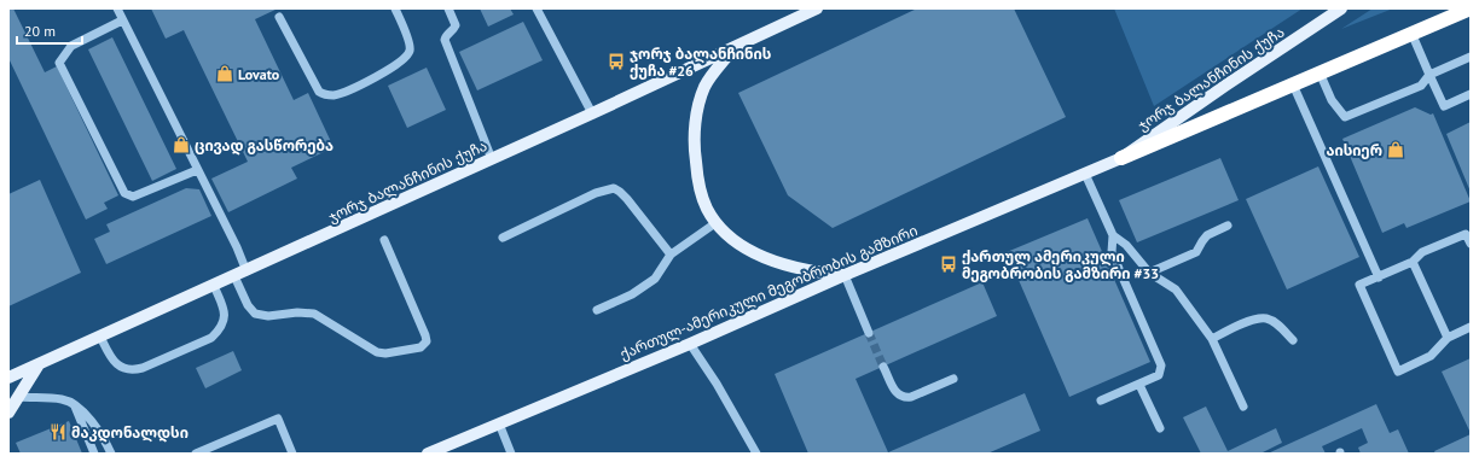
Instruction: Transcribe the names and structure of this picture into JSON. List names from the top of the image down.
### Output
{
  "streets": {
    "main road": ["ჯორჯ ბალანჩინის ქუჩა", "ქართულ-ამერიკული მეგობრობის გამზირი"]
  },
  "crossings": [
    ["ჯორჯ ბალანჩინის ქუჩა", "ქართულ-ამერიკული მეგობრობის გამზირი"]
  ],
  "places": {
    "bus stop": ["ჯორჯ ბალანჩინის ქუჩა #26", "ქართულ ამერიკული მეგობრობის გამზირი #33"],
    "shop": ["Lovato", "ცივად გასწორება", "აისიერ"],
    "restaurant": ["მაკდონალდსი"]
  },
  "scale_bar": "20 m"
}
